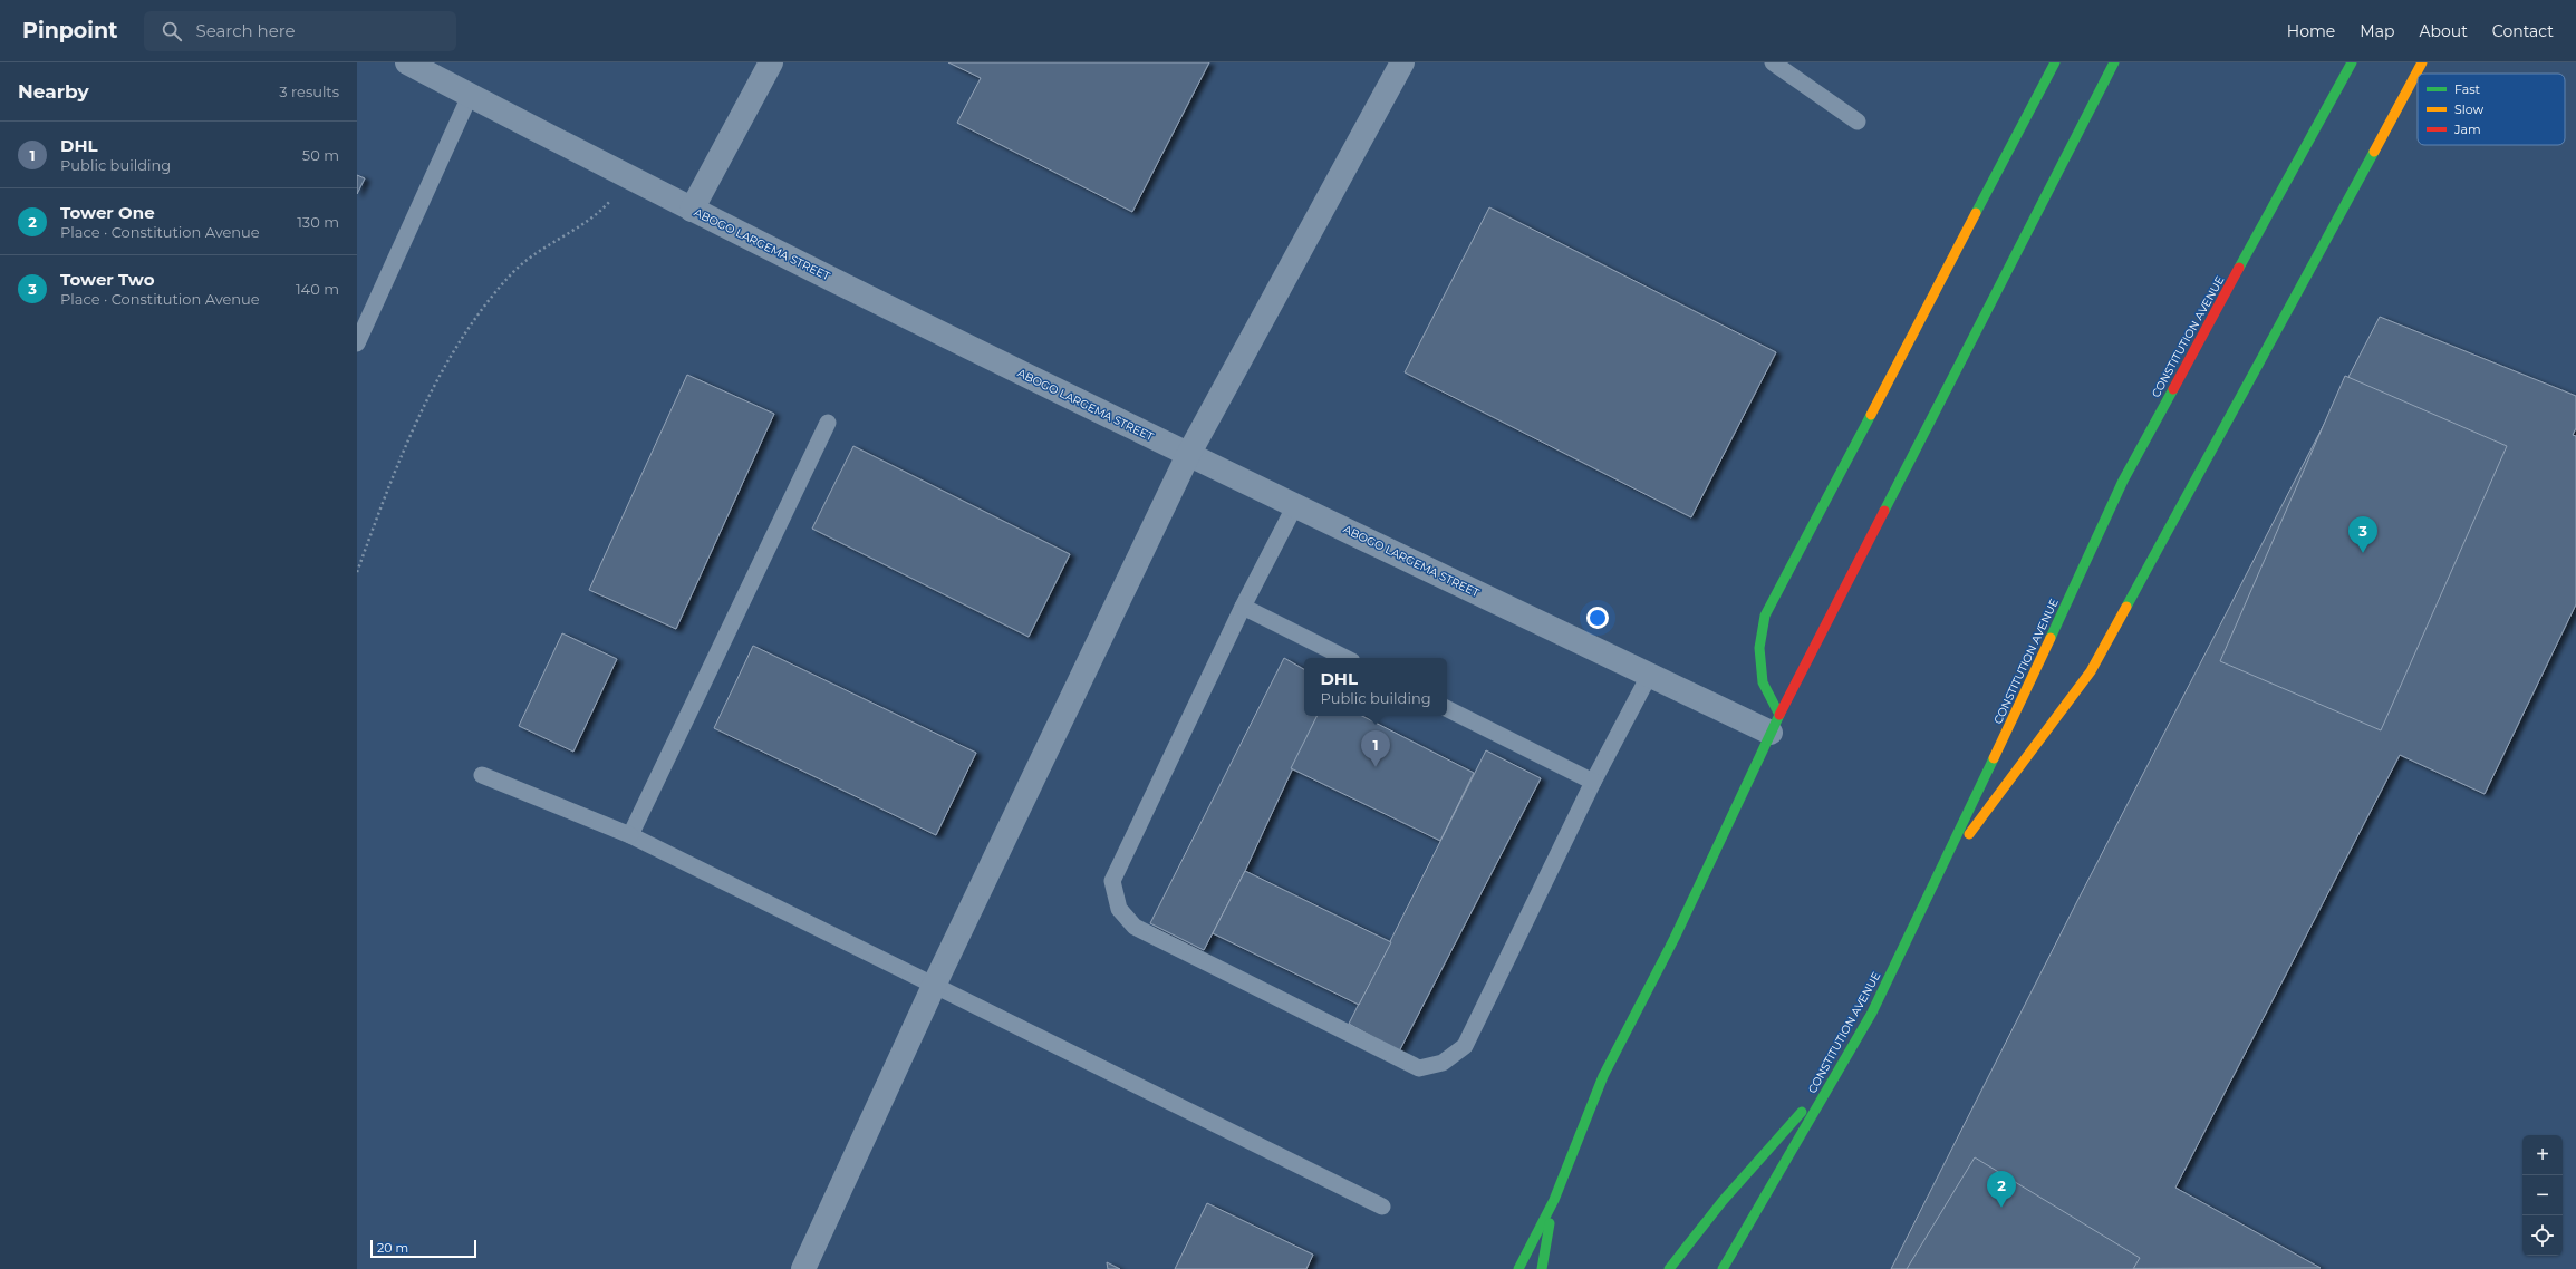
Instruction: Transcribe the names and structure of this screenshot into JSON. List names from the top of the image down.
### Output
{
  "streets": {
    "main road": ["CONSTITUTION AVENUE"],
    "street": ["ABOGO LARGEMA STREET"]
  },
  "legend": ["Fast", "Slow", "Jam"],
  "scale_bar": "20 m",
  "page": {
    "header": "Pinpoint",
    "search": "Search here",
    "nav": [
      "Home",
      "Map",
      "About",
      "Contact"
    ],
    "heading": ["Nearby", "3 results"],
    "list": [
      {
        "mark": "1",
        "name": "DHL",
        "note": "Public building",
        "value": "50 m"
      },
      {
        "mark": "2",
        "name": "Tower One",
        "note": "Place · Constitution Avenue",
        "value": "130 m"
      },
      {
        "mark": "3",
        "name": "Tower Two",
        "note": "Place · Constitution Avenue",
        "value": "140 m"
      }
    ],
    "pins": ["3", "1", "2"],
    "popup": ["DHL", "Public building"],
    "map_buttons": ["+", "−"],
    "scale": "20 m"
  }
}
